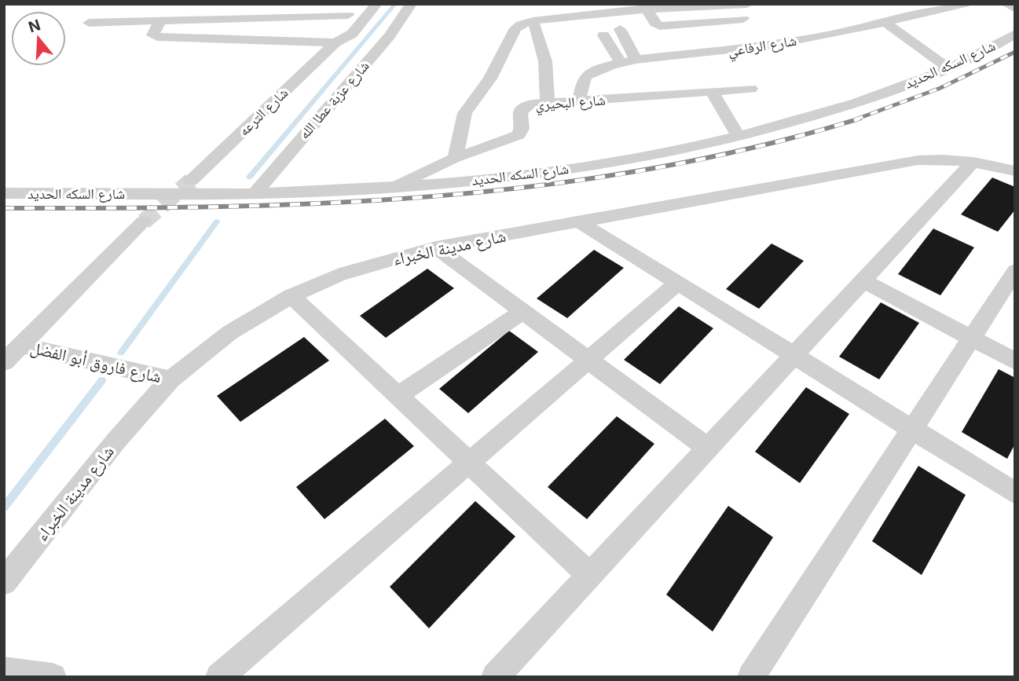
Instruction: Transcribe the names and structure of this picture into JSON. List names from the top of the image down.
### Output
{
  "streets": {
    "street": [
      "شارع الرفاعي",
      "شارع السكه الحديد",
      "شارع عزبة عطا الله",
      "شارع البحيري",
      "شارع الترعه",
      "شارع مدينة الخبراء",
      "شارع فاروق أبو الفضل"
    ]
  },
  "crossings": [
    ["شارع الرفاعي", "شارع البحيري"],
    ["شارع السكه الحديد", "شارع عزبة عطا الله"],
    ["شارع السكه الحديد", "شارع البحيري"],
    ["شارع مدينة الخبراء", "شارع فاروق أبو الفضل"]
  ],
  "north": "top"
}
